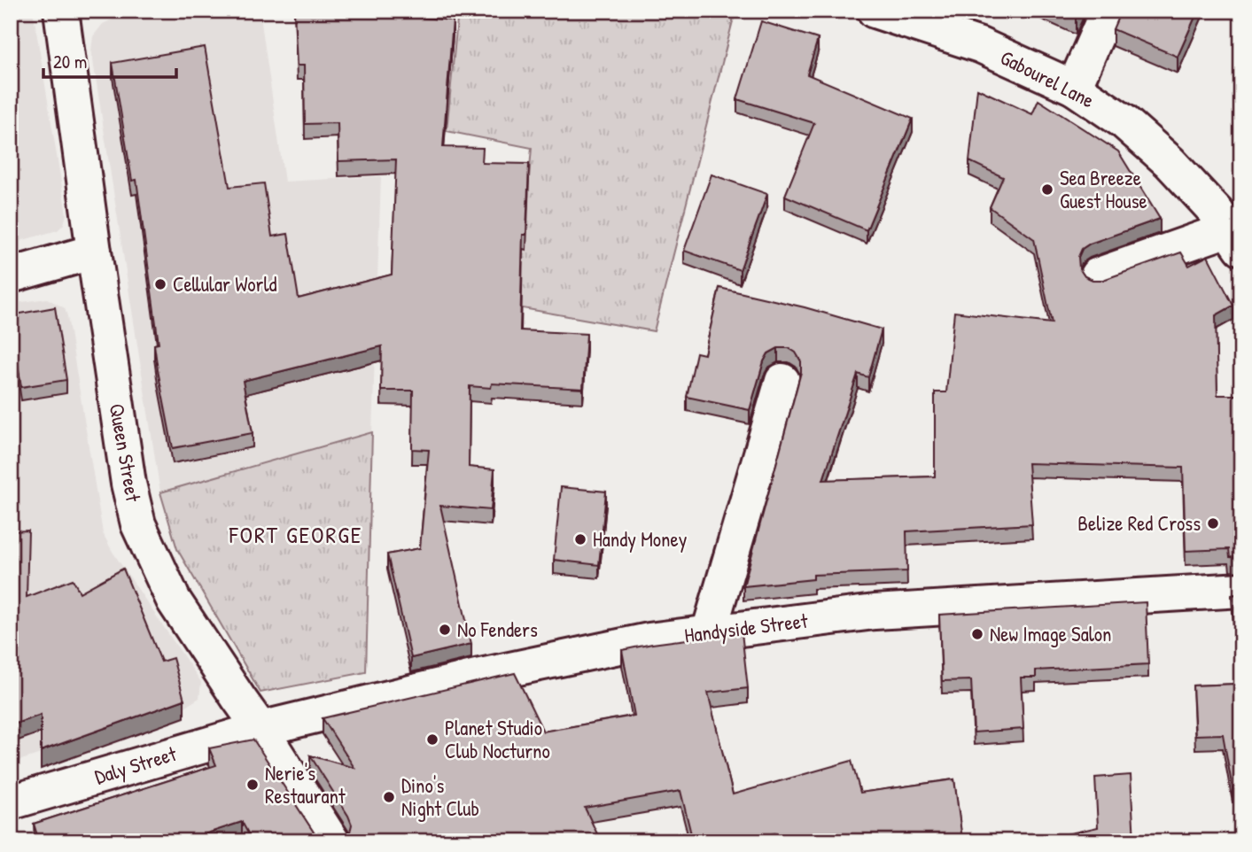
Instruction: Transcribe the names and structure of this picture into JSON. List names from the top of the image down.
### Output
{
  "streets": {
    "street": [
      "Gabourel Lane",
      "Queen Street",
      "Handyside Street",
      "Daly Street"
    ]
  },
  "crossings": [
    ["Queen Street", "Handyside Street"],
    ["Queen Street", "Daly Street"],
    ["Handyside Street", "Daly Street"]
  ],
  "districts": ["FORT GEORGE"],
  "places": [
    "Sea Breeze Guest House",
    "Cellular World",
    "Belize Red Cross",
    "Handy Money",
    "No Fenders",
    "New Image Salon",
    "Planet Studio Club Nocturno",
    "Nerie's Restaurant",
    "Dino's Night Club"
  ],
  "scale_bar": "20 m"
}
